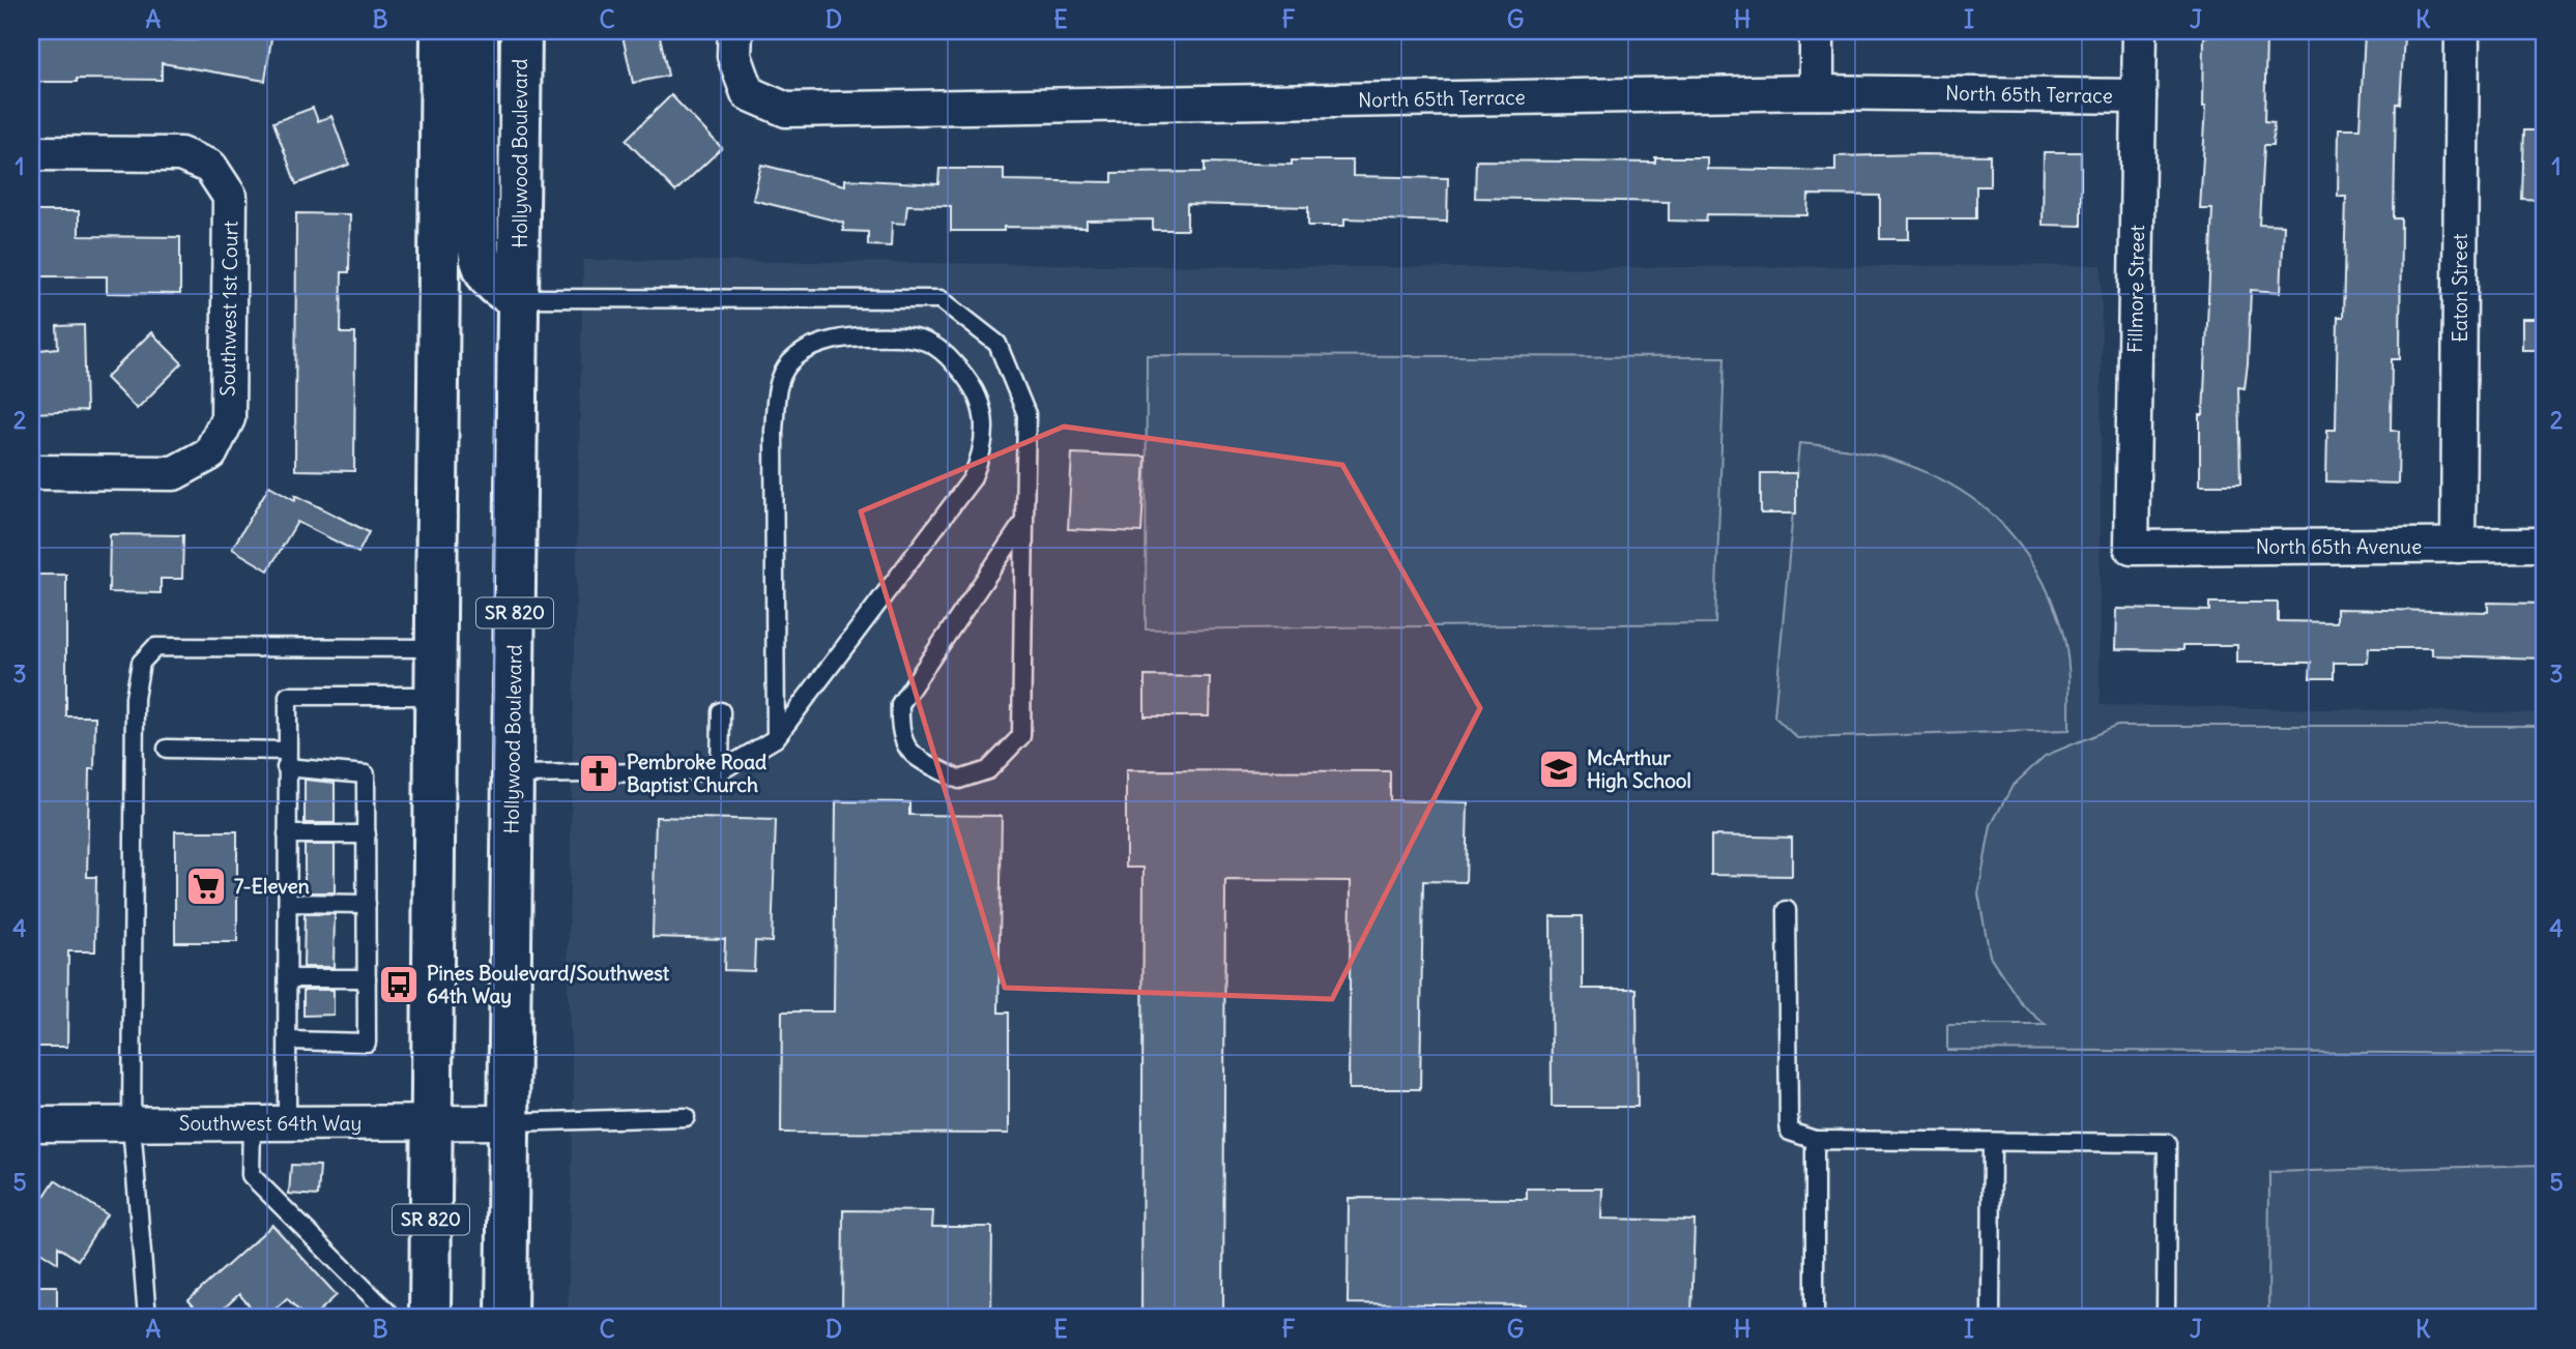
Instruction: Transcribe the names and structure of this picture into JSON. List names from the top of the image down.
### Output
{
  "streets": {
    "highway": ["Hollywood Boulevard", "SR 820"],
    "street": [
      "North 65th Terrace",
      "Eaton Street",
      "Fillmore Street",
      "Southwest 1st Court",
      "North 65th Avenue",
      "Southwest 64th Way"
    ]
  },
  "crossings": [
    ["North 65th Terrace", "Fillmore Street"],
    ["Hollywood Boulevard", "Southwest 64th Way"],
    ["Eaton Street", "North 65th Avenue"],
    ["Fillmore Street", "North 65th Avenue"],
    ["SR 820", "Southwest 64th Way"]
  ],
  "places": {
    "school or university": ["McArthur High School"],
    "church": ["Pembroke Road Baptist Church"],
    "supermarket": ["7-Eleven"],
    "bus stop": ["Pines Boulevard/Southwest 64th Way"]
  },
  "grid": {
    "columns": [
      "A",
      "B",
      "C",
      "D",
      "E",
      "F",
      "G",
      "H",
      "I",
      "J",
      "K"
    ],
    "rows": [
      "1",
      "2",
      "3",
      "4",
      "5"
    ]
  }
}
